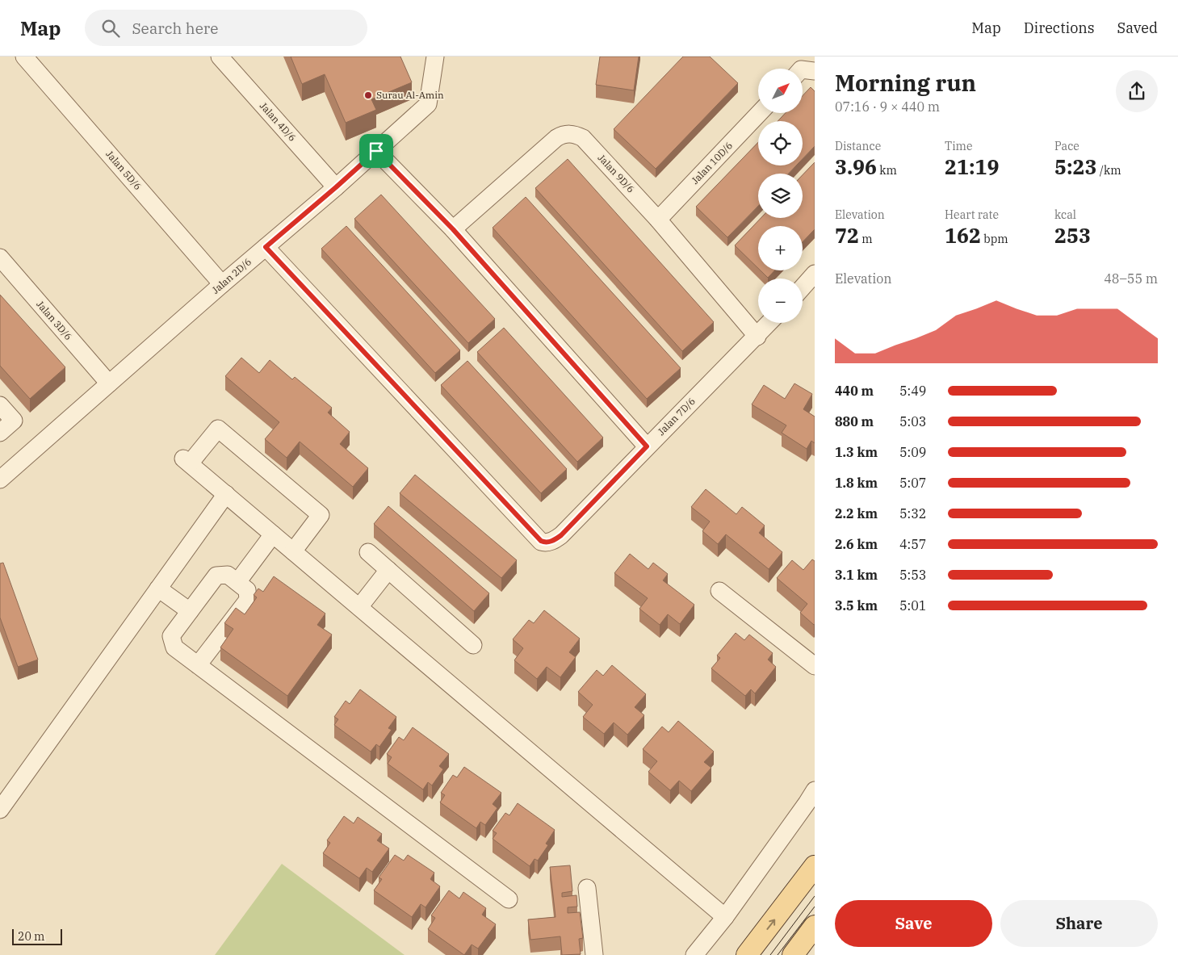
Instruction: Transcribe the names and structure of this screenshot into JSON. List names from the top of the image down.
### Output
{
  "streets": {
    "street": [
      "Jalan 4D/6",
      "Jalan 10D/6",
      "Jalan 5D/6",
      "Jalan 9D/6",
      "Jalan 2D/6",
      "Jalan 3D/6",
      "Jalan 7D/6"
    ]
  },
  "crossings": [
    ["Jalan 4D/6", "Jalan 2D/6"],
    ["Jalan 10D/6", "Jalan 9D/6"],
    ["Jalan 5D/6", "Jalan 2D/6"],
    ["Jalan 9D/6", "Jalan 7D/6"],
    ["Jalan 2D/6", "Jalan 3D/6"],
    ["Jalan 2D/6", "Jalan 7D/6"]
  ],
  "places": ["Surau Al-Amin"],
  "scale_bar": "20 m",
  "north": "top right",
  "page": {
    "header": "Map",
    "search": "Search here",
    "nav": ["Map", "Directions", "Saved"],
    "heading": ["Morning run", "07:16 · 9 × 440 m"],
    "map_buttons": ["+", "−"],
    "stats": [
      ["Distance", "3.96 km"],
      ["Time", "21:19"],
      ["Pace", "5:23 /km"],
      ["Elevation", "72 m"],
      ["Heart rate", "162 bpm"],
      ["kcal", "253"]
    ],
    "chart": ["Elevation", "48–55 m"],
    "list": [
      {
        "name": "440 m",
        "note": "5:49"
      },
      {
        "name": "880 m",
        "note": "5:03"
      },
      {
        "name": "1.3 km",
        "note": "5:09"
      },
      {
        "name": "1.8 km",
        "note": "5:07"
      },
      {
        "name": "2.2 km",
        "note": "5:32"
      },
      {
        "name": "2.6 km",
        "note": "4:57"
      },
      {
        "name": "3.1 km",
        "note": "5:53"
      },
      {
        "name": "3.5 km",
        "note": "5:01"
      }
    ],
    "buttons": ["Save", "Share"],
    "scale": "20 m"
  }
}
